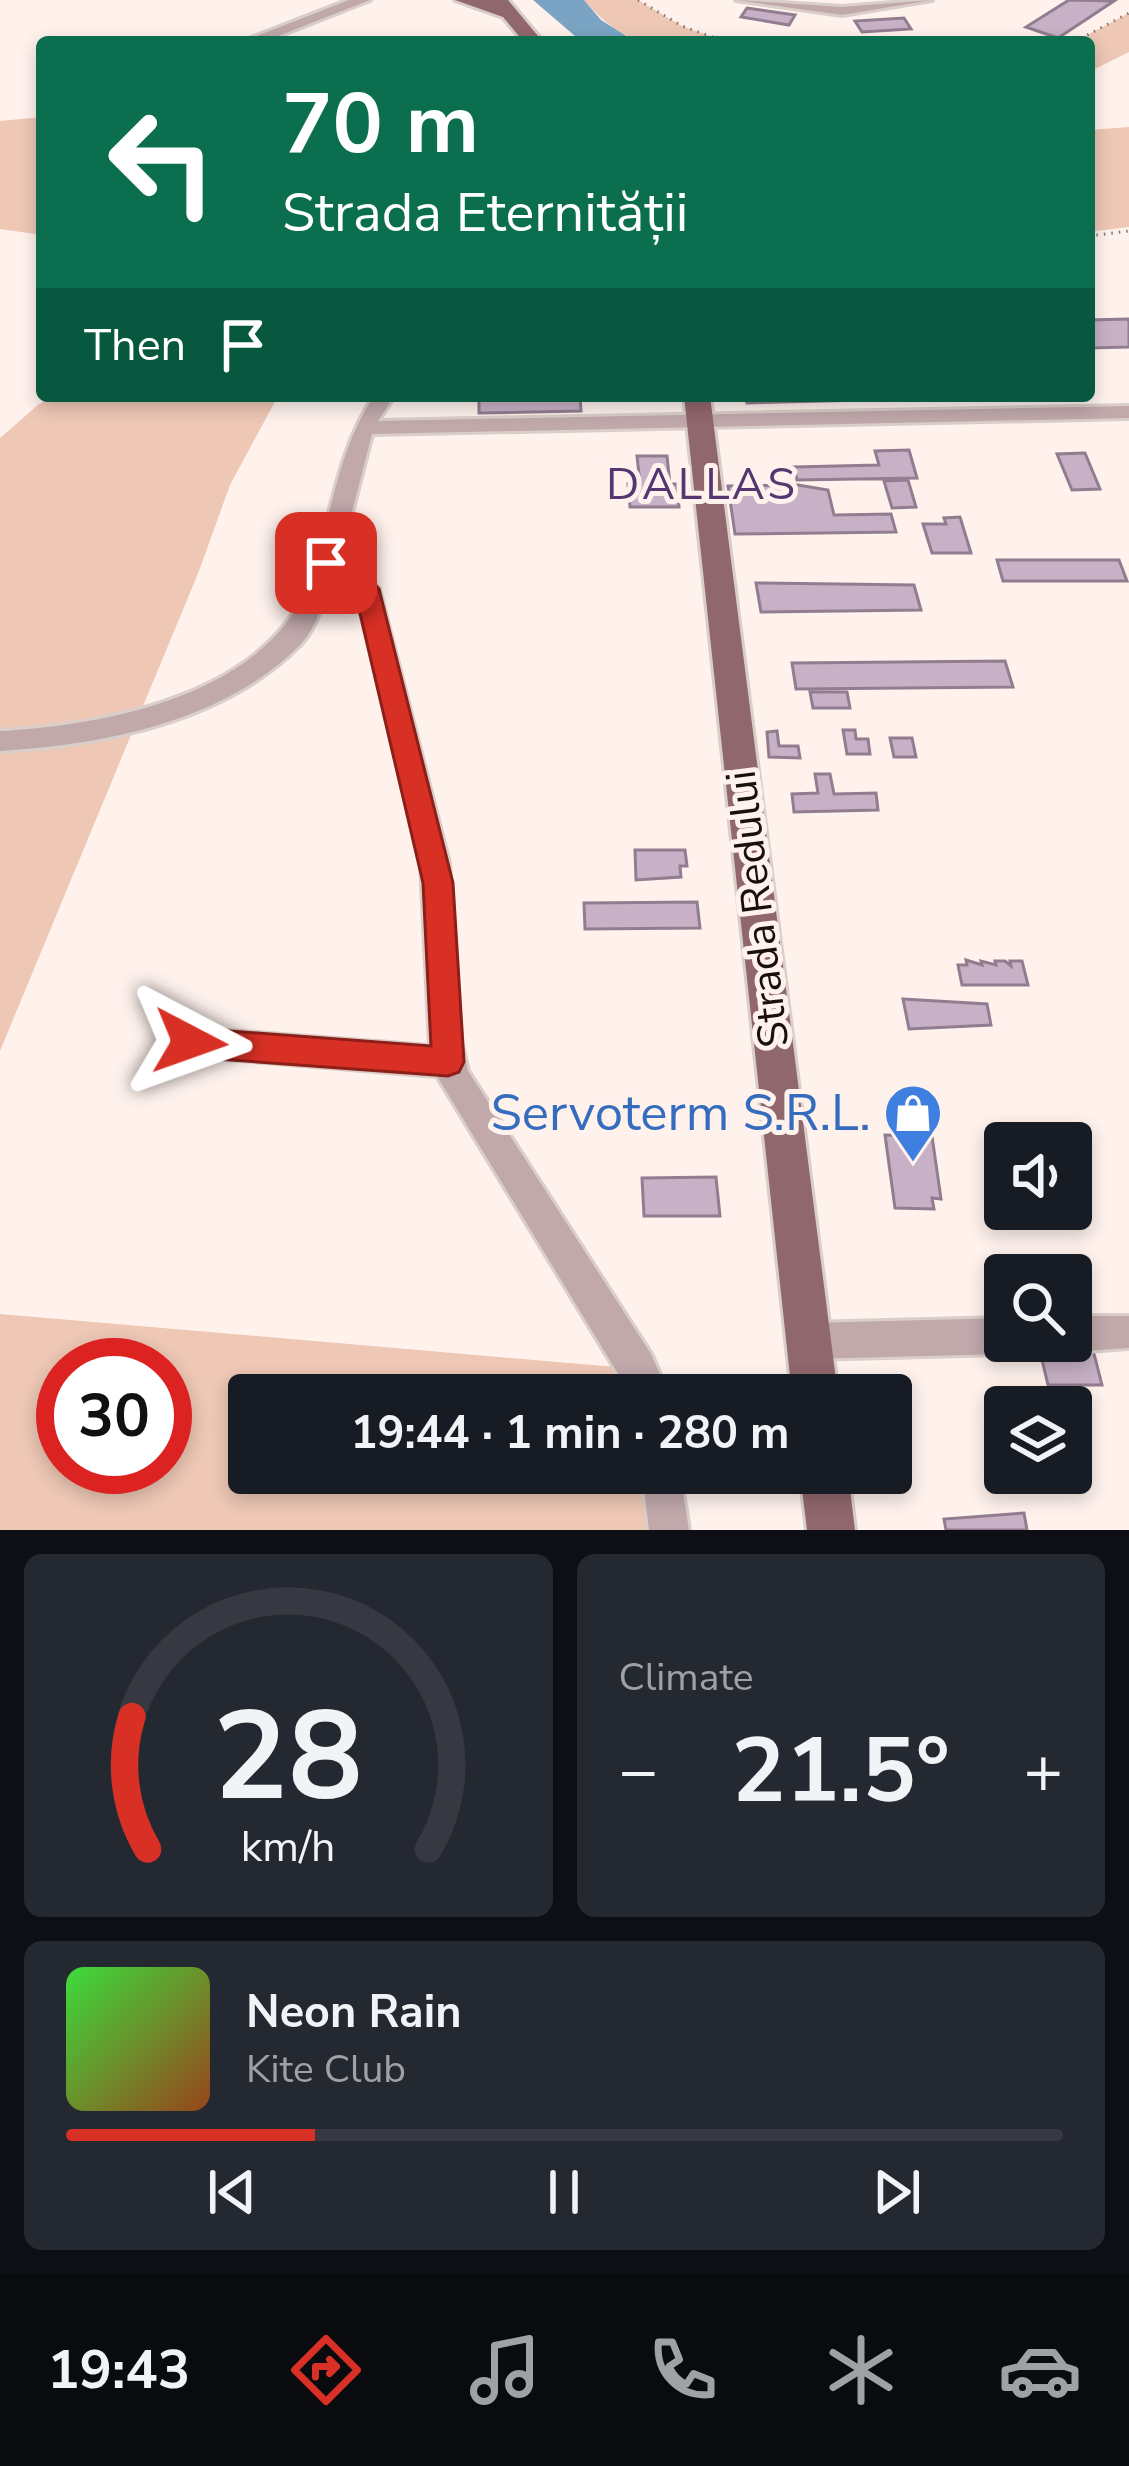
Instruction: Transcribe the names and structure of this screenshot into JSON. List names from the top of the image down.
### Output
{
  "streets": {
    "main road": ["Strada Redului"]
  },
  "districts": ["DALLAS"],
  "places": {
    "shop": ["Servoterm S.R.L."]
  },
  "page": {
    "turn": ["70 m", "Strada Eternității"],
    "then": "Then",
    "limit": "30",
    "trip": "19:44 · 1 min · 280 m",
    "tile": "Climate",
    "heat": ["−", "21.5°", "+"],
    "song": ["Neon Rain", "Kite Club"],
    "tabs": "19:43",
    "gauge": ["28", "km/h"]
  }
}
